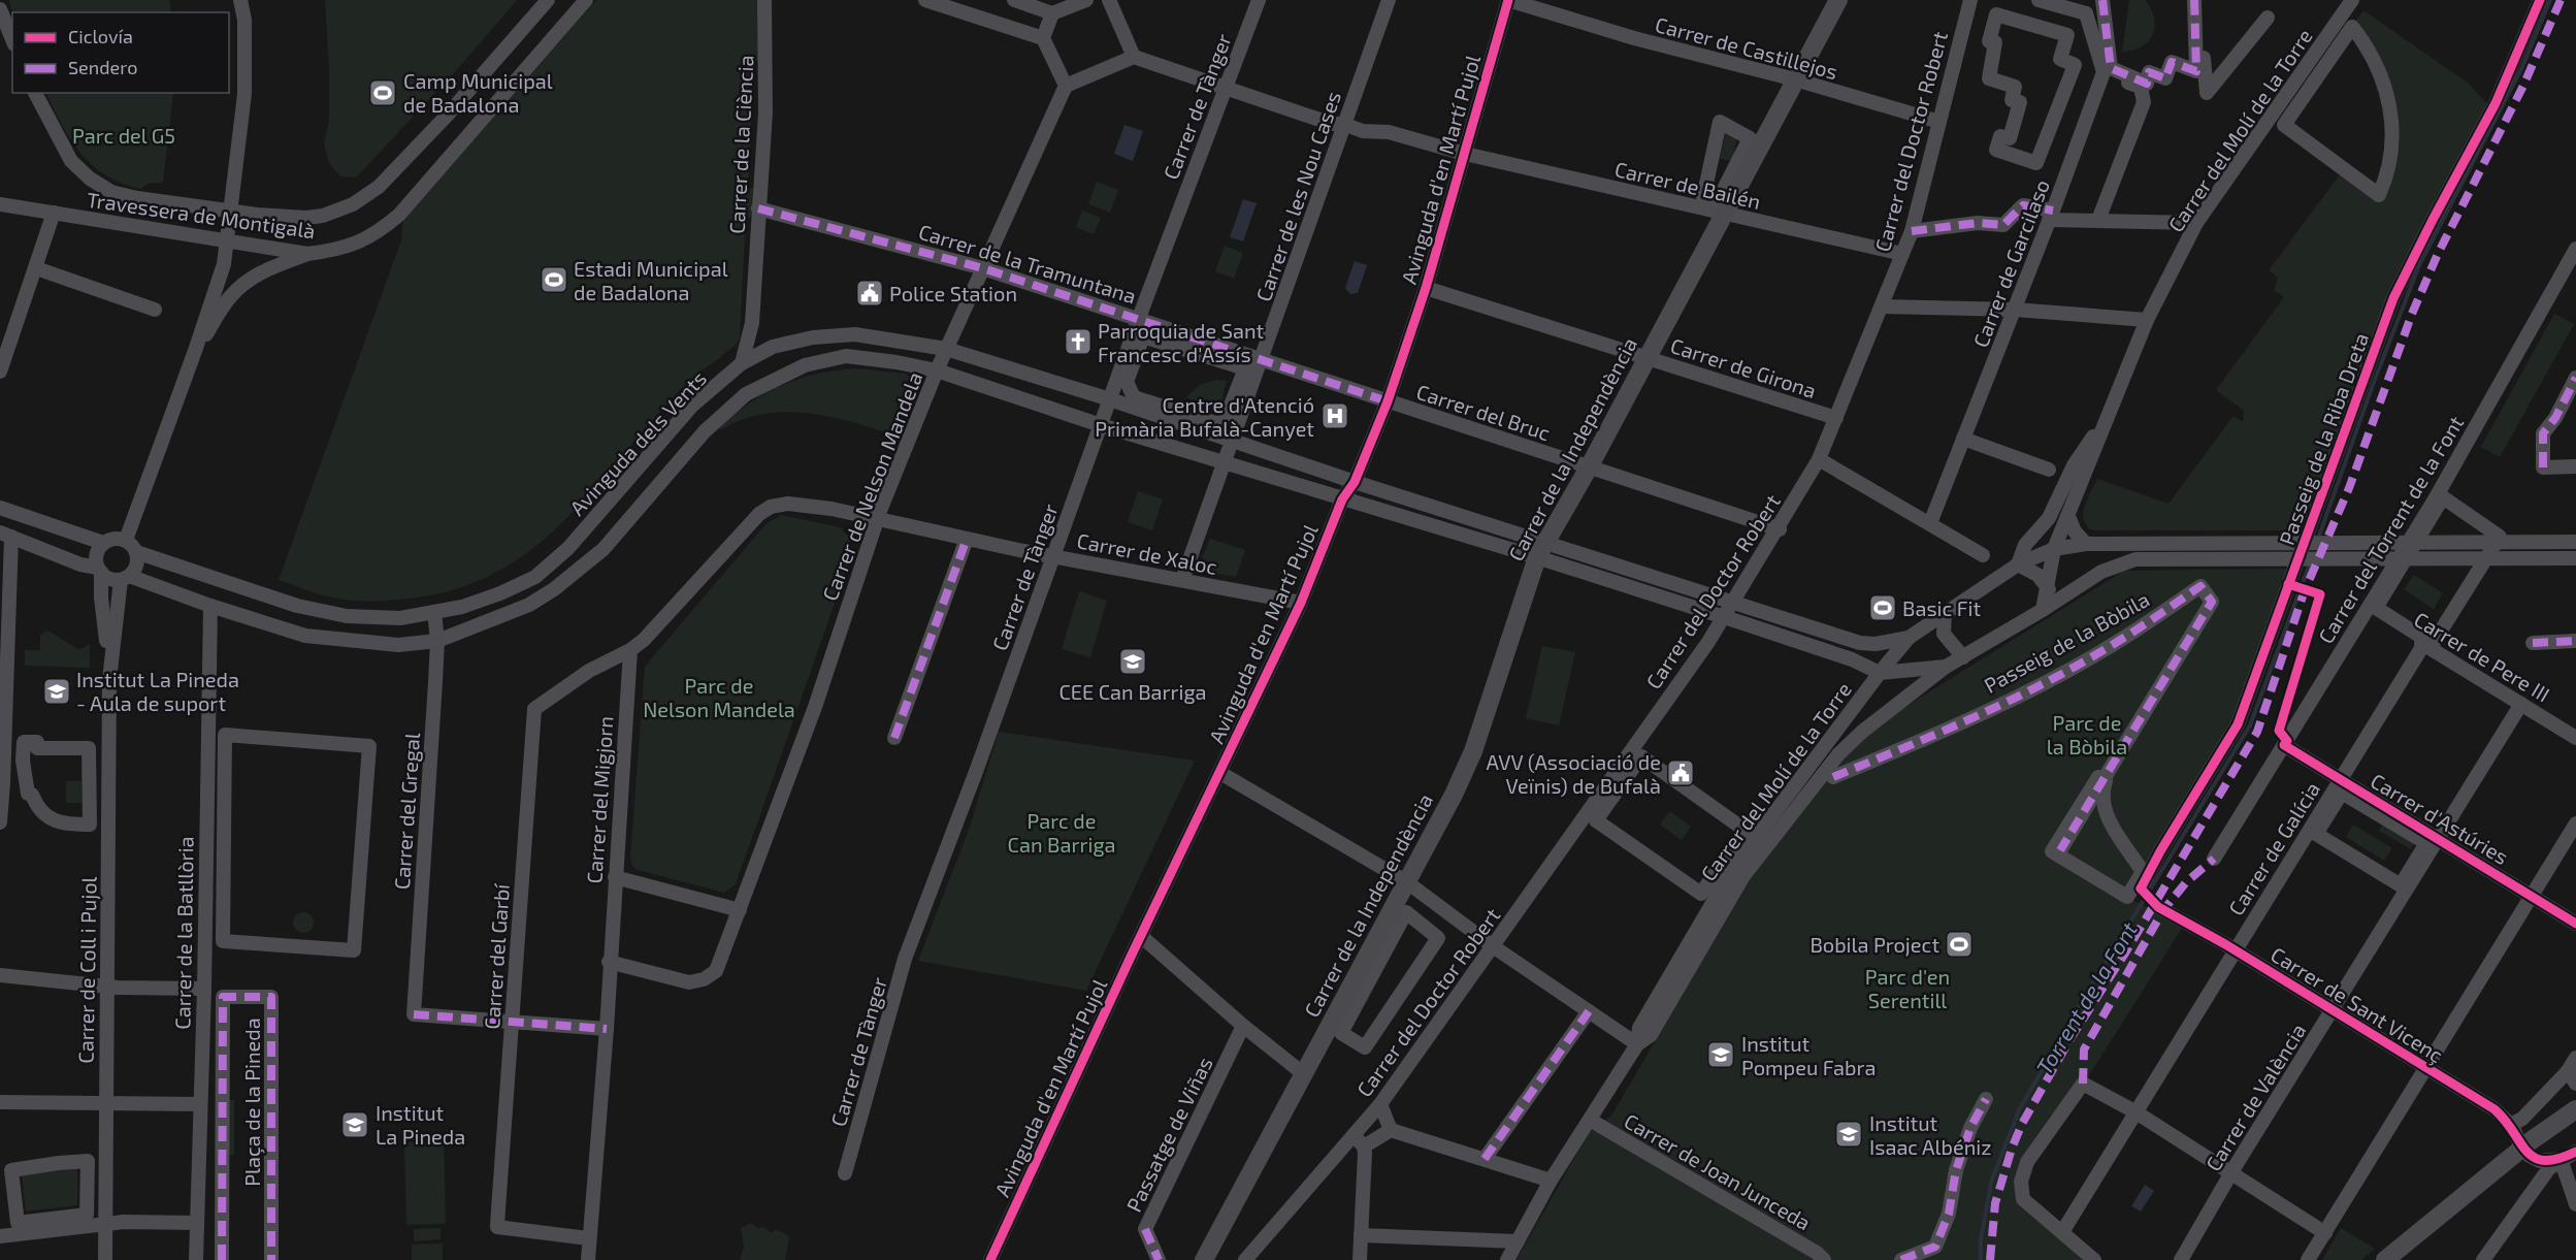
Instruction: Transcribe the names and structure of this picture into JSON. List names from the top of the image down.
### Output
{
  "streets": {
    "street": [
      "Carrer de Castillejos",
      "Carrer de Tànger",
      "Carrer del Molí de la Torre",
      "Carrer del Doctor Robert",
      "Carrer de la Ciència",
      "Avinguda d'en Martí Pujol",
      "Carrer de Bailén",
      "Carrer de les Nou Cases",
      "Travessera de Montigalà",
      "Carrer de la Tramuntana",
      "Carrer de Garcilaso",
      "Carrer de Girona",
      "Carrer del Bruc",
      "Passeig de la Riba Dreta",
      "Avinguda dels Vents",
      "Carrer de la Independència",
      "Carrer de Nelson Mandela",
      "Carrer del Torrent de la Font",
      "Carrer de Xaloc",
      "Passeig de la Bòbila",
      "Carrer de Pere III",
      "Carrer del Migjorn",
      "Carrer del Gregal",
      "Carrer d'Astúries",
      "Carrer de Galícia",
      "Carrer de la Batllòria",
      "Carrer del Garbí",
      "Carrer de Coll i Pujol",
      "Carrer de Sant Vicenç",
      "Carrer de València",
      "Plaça de la Pineda",
      "Passatge de Viñas",
      "Carrer de Joan Junceda"
    ]
  },
  "crossings": [
    ["Carrer de Castillejos", "Carrer del Doctor Robert"],
    ["Carrer de Castillejos", "Avinguda d'en Martí Pujol"],
    ["Carrer de Castillejos", "Carrer de la Independència"],
    ["Carrer de Tànger", "Carrer de Bailén"],
    ["Carrer de Tànger", "Carrer de la Tramuntana"],
    ["Carrer de Tànger", "Avinguda dels Vents"],
    ["Carrer de Tànger", "Carrer de Xaloc"],
    ["Carrer del Molí de la Torre", "Carrer de Joan Junceda"],
    ["Carrer del Doctor Robert", "Carrer de Bailén"],
    ["Carrer del Doctor Robert", "Carrer de Girona"],
    ["Carrer del Doctor Robert", "Carrer del Bruc"],
    ["Carrer de la Ciència", "Carrer de la Tramuntana"],
    ["Carrer de la Ciència", "Avinguda dels Vents"],
    ["Avinguda d'en Martí Pujol", "Carrer de Bailén"],
    ["Avinguda d'en Martí Pujol", "Carrer de la Tramuntana"],
    ["Avinguda d'en Martí Pujol", "Carrer de Girona"],
    ["Avinguda d'en Martí Pujol", "Carrer del Bruc"],
    ["Avinguda d'en Martí Pujol", "Avinguda dels Vents"],
    ["Avinguda d'en Martí Pujol", "Carrer de Xaloc"],
    ["Carrer de Bailén", "Carrer de les Nou Cases"],
    ["Carrer de Bailén", "Carrer de la Independència"],
    ["Carrer de les Nou Cases", "Carrer de la Tramuntana"],
    ["Carrer de les Nou Cases", "Avinguda dels Vents"],
    ["Carrer de les Nou Cases", "Carrer de Xaloc"],
    ["Carrer de la Tramuntana", "Carrer del Bruc"],
    ["Carrer de la Tramuntana", "Carrer de Nelson Mandela"],
    ["Carrer de Girona", "Carrer de la Independència"],
    ["Carrer del Bruc", "Carrer de la Independència"],
    ["Avinguda dels Vents", "Carrer de la Independència"],
    ["Avinguda dels Vents", "Carrer de Nelson Mandela"],
    ["Avinguda dels Vents", "Carrer del Gregal"],
    ["Avinguda dels Vents", "Carrer de la Batllòria"],
    ["Avinguda dels Vents", "Carrer de Coll i Pujol"],
    ["Carrer de Nelson Mandela", "Carrer de Xaloc"],
    ["Carrer de Nelson Mandela", "Carrer del Migjorn"],
    ["Carrer del Torrent de la Font", "Carrer de Pere III"],
    ["Carrer del Torrent de la Font", "Carrer d'Astúries"],
    ["Carrer de Pere III", "Carrer de Galícia"],
    ["Carrer de Pere III", "Carrer de València"],
    ["Carrer del Migjorn", "Carrer del Garbí"],
    ["Carrer del Gregal", "Carrer del Garbí"],
    ["Carrer d'Astúries", "Carrer de Galícia"],
    ["Carrer d'Astúries", "Carrer de València"],
    ["Carrer de Galícia", "Carrer de Sant Vicenç"],
    ["Carrer de Sant Vicenç", "Carrer de València"]
  ],
  "water": ["Torrent de la Font"],
  "parks": [
    "Parc del G5",
    "Parc de Nelson Mandela",
    "Parc de la Bòbila",
    "Parc de Can Barriga",
    "Parc d'en Serentill"
  ],
  "places": {
    "sports": [
      "Camp Municipal de Badalona",
      "Estadi Municipal de Badalona",
      "Basic Fit",
      "Bobila Project"
    ],
    "public building": ["Police Station", "AVV (Associació de Veïnis) de Bufalà"],
    "church": ["Parroquia de Sant Francesc d'Assís"],
    "hospital": ["Centre d'Atenció Primària Bufalà-Canyet"],
    "school or university": [
      "CEE Can Barriga",
      "Institut La Pineda - Aula de suport",
      "Institut Pompeu Fabra",
      "Institut La Pineda",
      "Institut Isaac Albéniz"
    ]
  },
  "legend": ["Ciclovía", "Sendero"]
}
